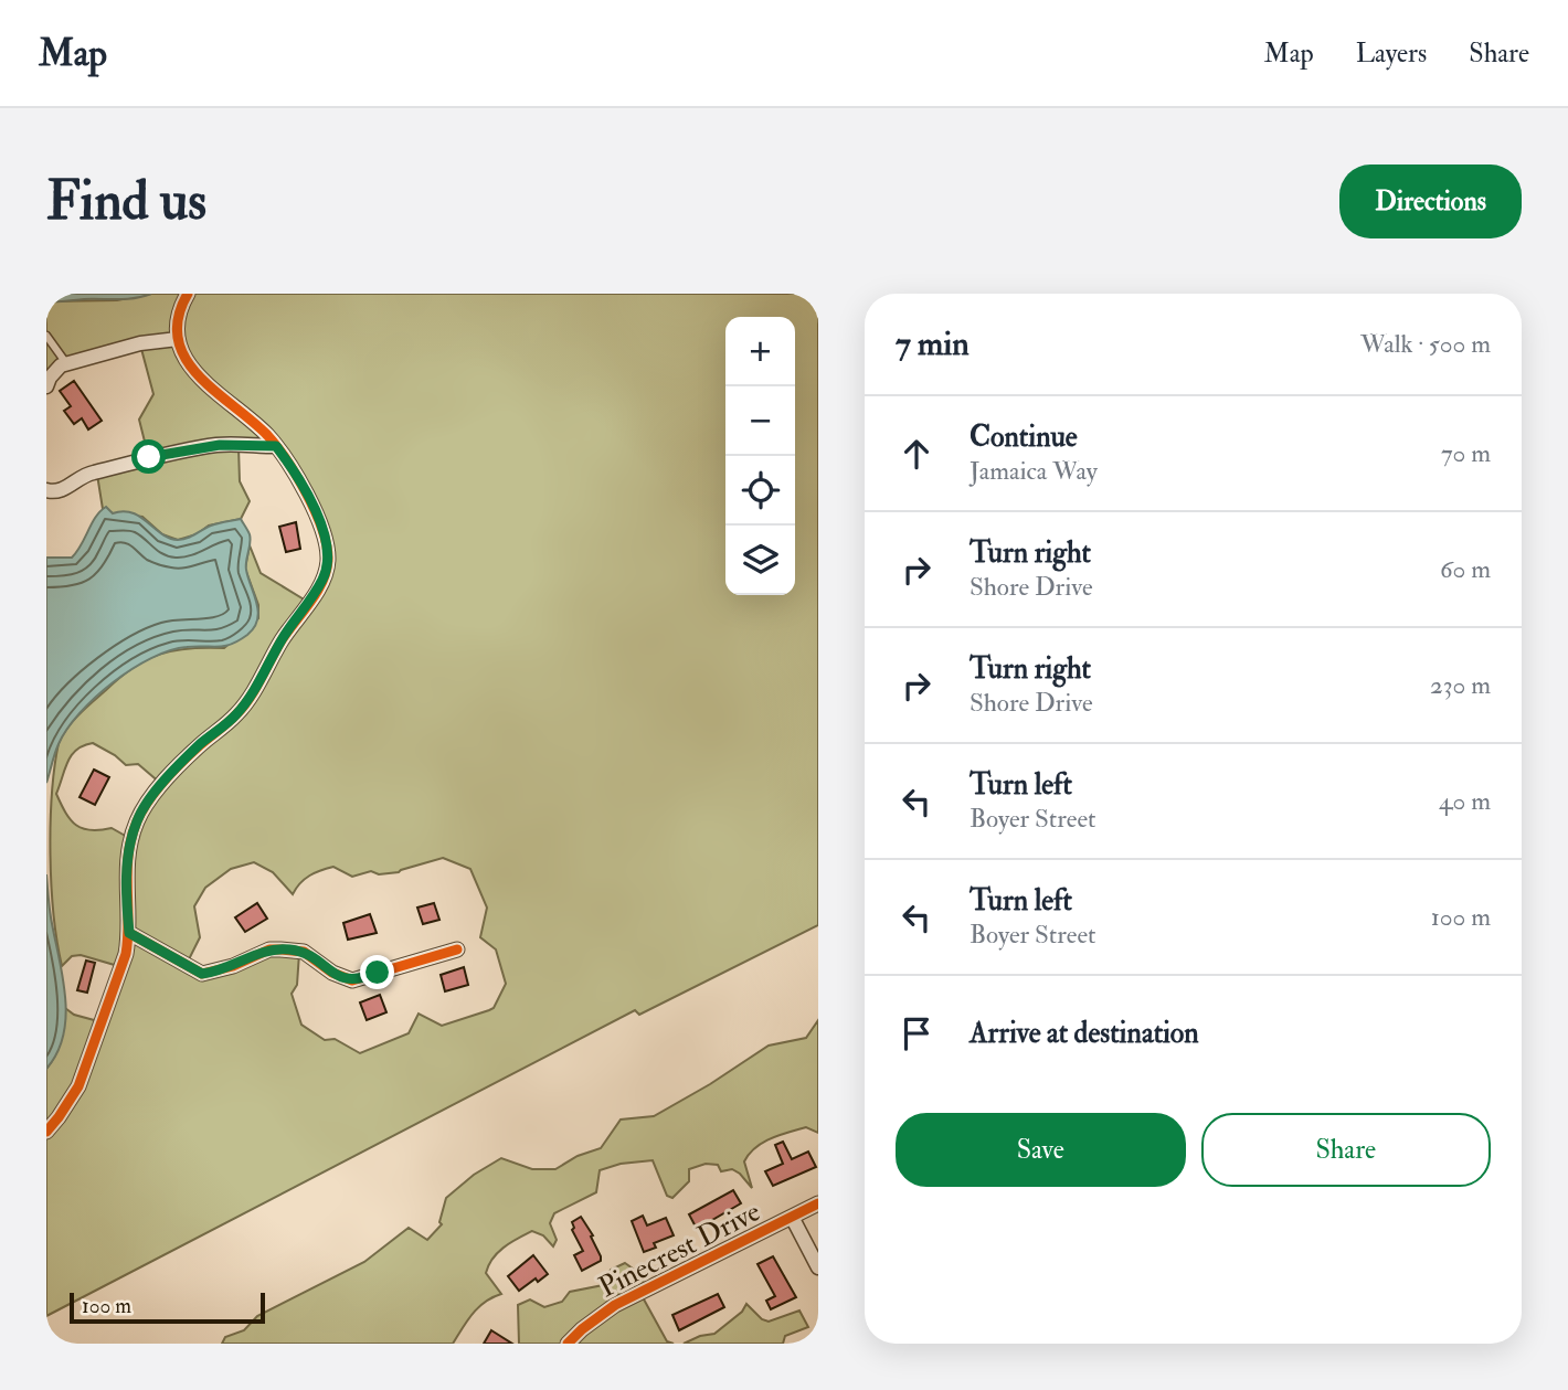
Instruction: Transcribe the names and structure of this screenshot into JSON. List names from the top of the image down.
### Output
{
  "streets": {
    "street": ["Pinecrest Drive"]
  },
  "scale_bar": "100 m",
  "page": {
    "header": "Map",
    "nav": ["Map", "Layers", "Share"],
    "buttons": [
      "Directions",
      ["Save", "Share"]
    ],
    "title": "Find us",
    "heading": ["7 min", "Walk · 500 m"],
    "map_buttons": ["+", "−"],
    "list": [
      ["Continue", "Jamaica Way", "70 m"],
      ["Turn right", "Shore Drive", "60 m"],
      ["Turn right", "Shore Drive", "230 m"],
      ["Turn left", "Boyer Street", "40 m"],
      ["Turn left", "Boyer Street", "100 m"],
      "Arrive at destination"
    ],
    "scale": "100 m"
  }
}
